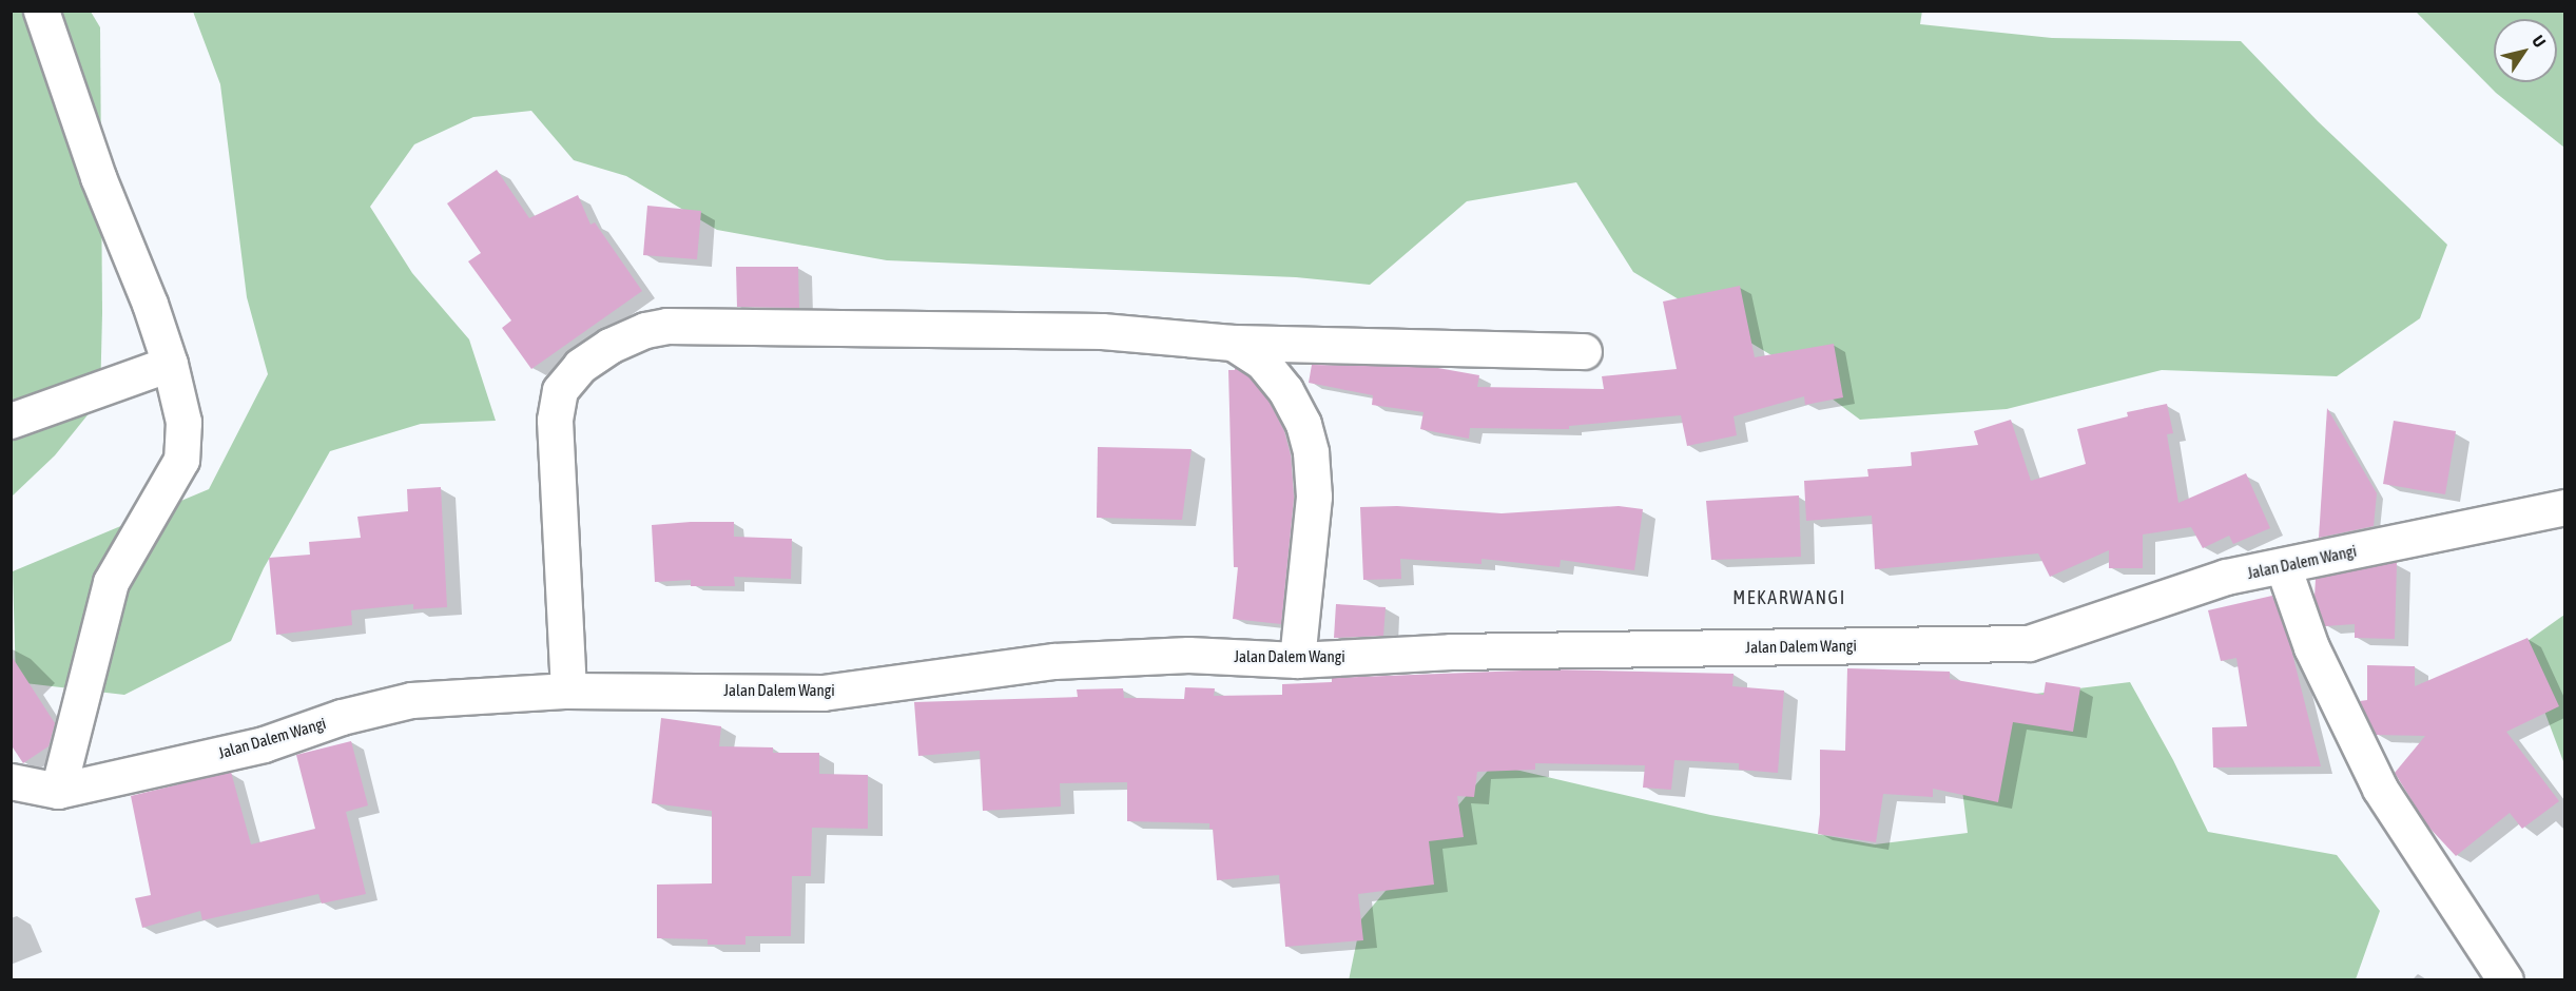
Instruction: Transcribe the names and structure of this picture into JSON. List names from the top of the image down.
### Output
{
  "streets": {
    "street": ["Jalan Dalem Wangi"]
  },
  "districts": ["MEKARWANGI"],
  "north": "top right"
}
